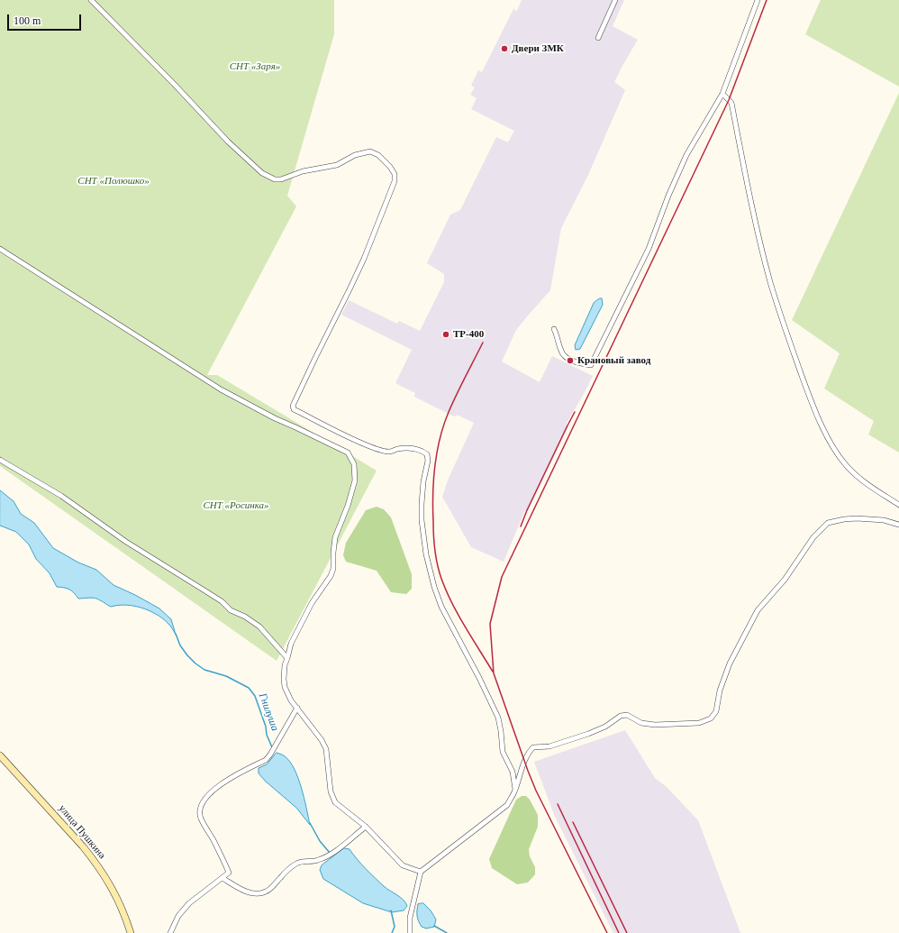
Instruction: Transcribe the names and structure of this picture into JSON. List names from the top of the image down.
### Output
{
  "streets": {
    "main road": ["улица Пушкина"]
  },
  "water": ["Гнилуша"],
  "parks": ["СНТ «Заря»", "СНТ «Полюшко»", "СНТ «Росинка»"],
  "places": ["Двери ЗМК", "ТР-400", "Крановый завод"],
  "scale_bar": "100 m"
}
